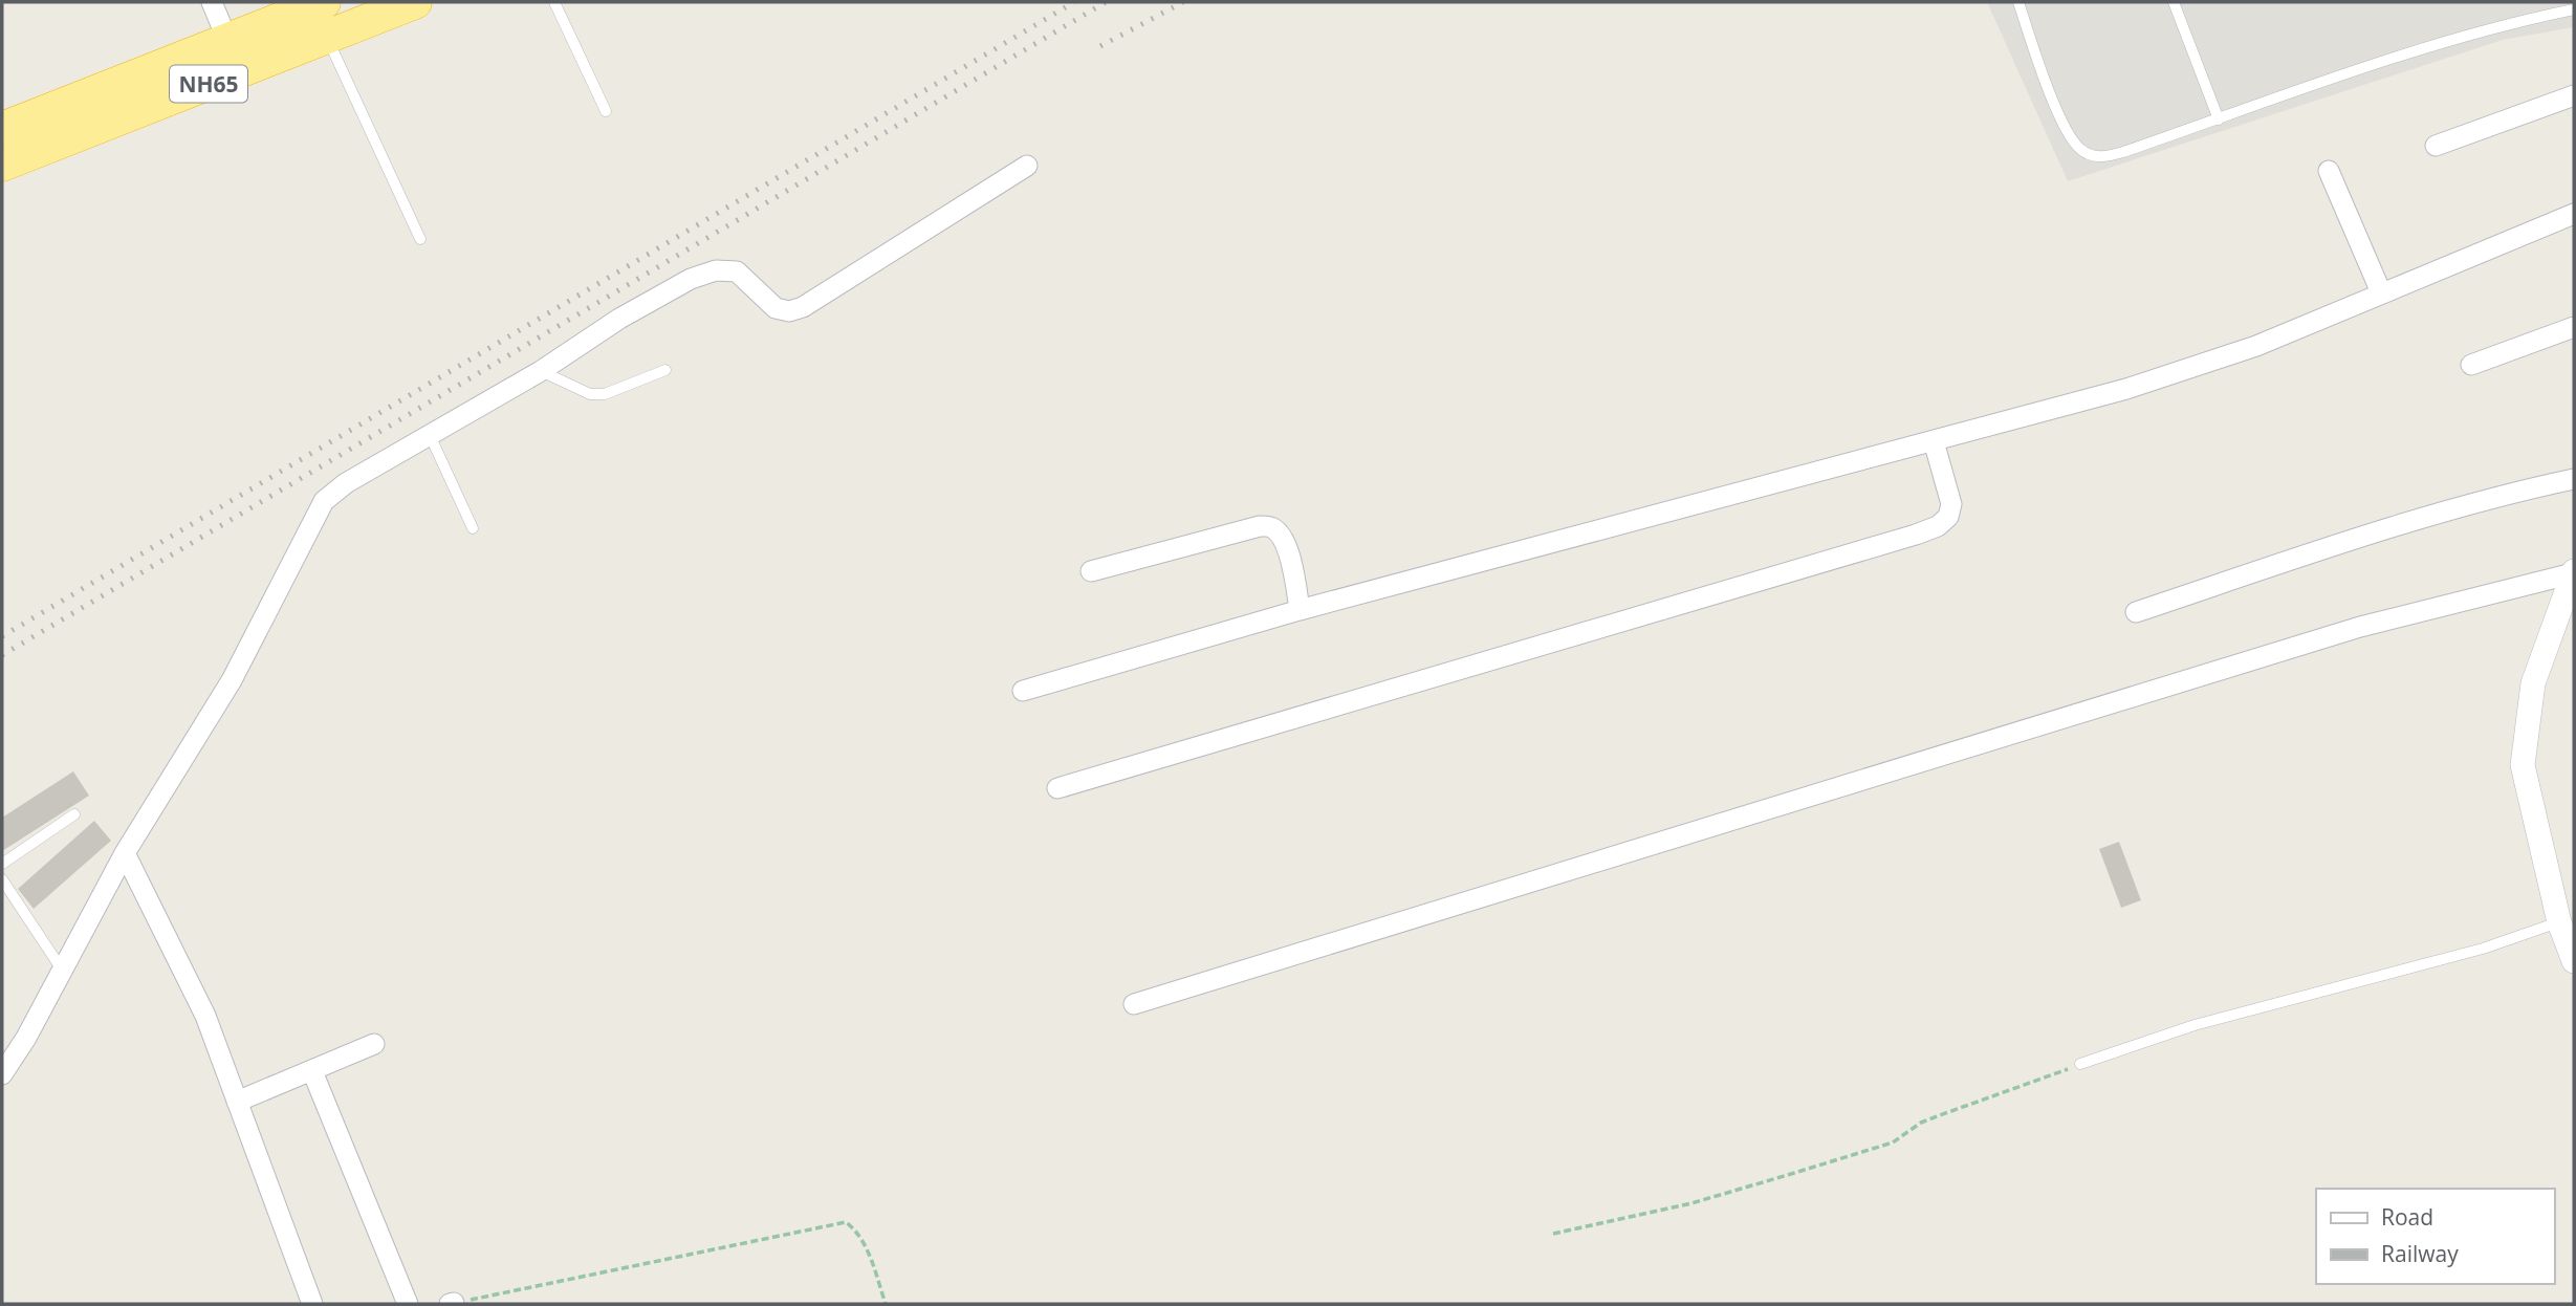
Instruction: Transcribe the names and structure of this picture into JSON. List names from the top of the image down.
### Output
{
  "streets": {
    "highway": ["NH65"]
  },
  "legend": ["Road", "Railway"]
}
